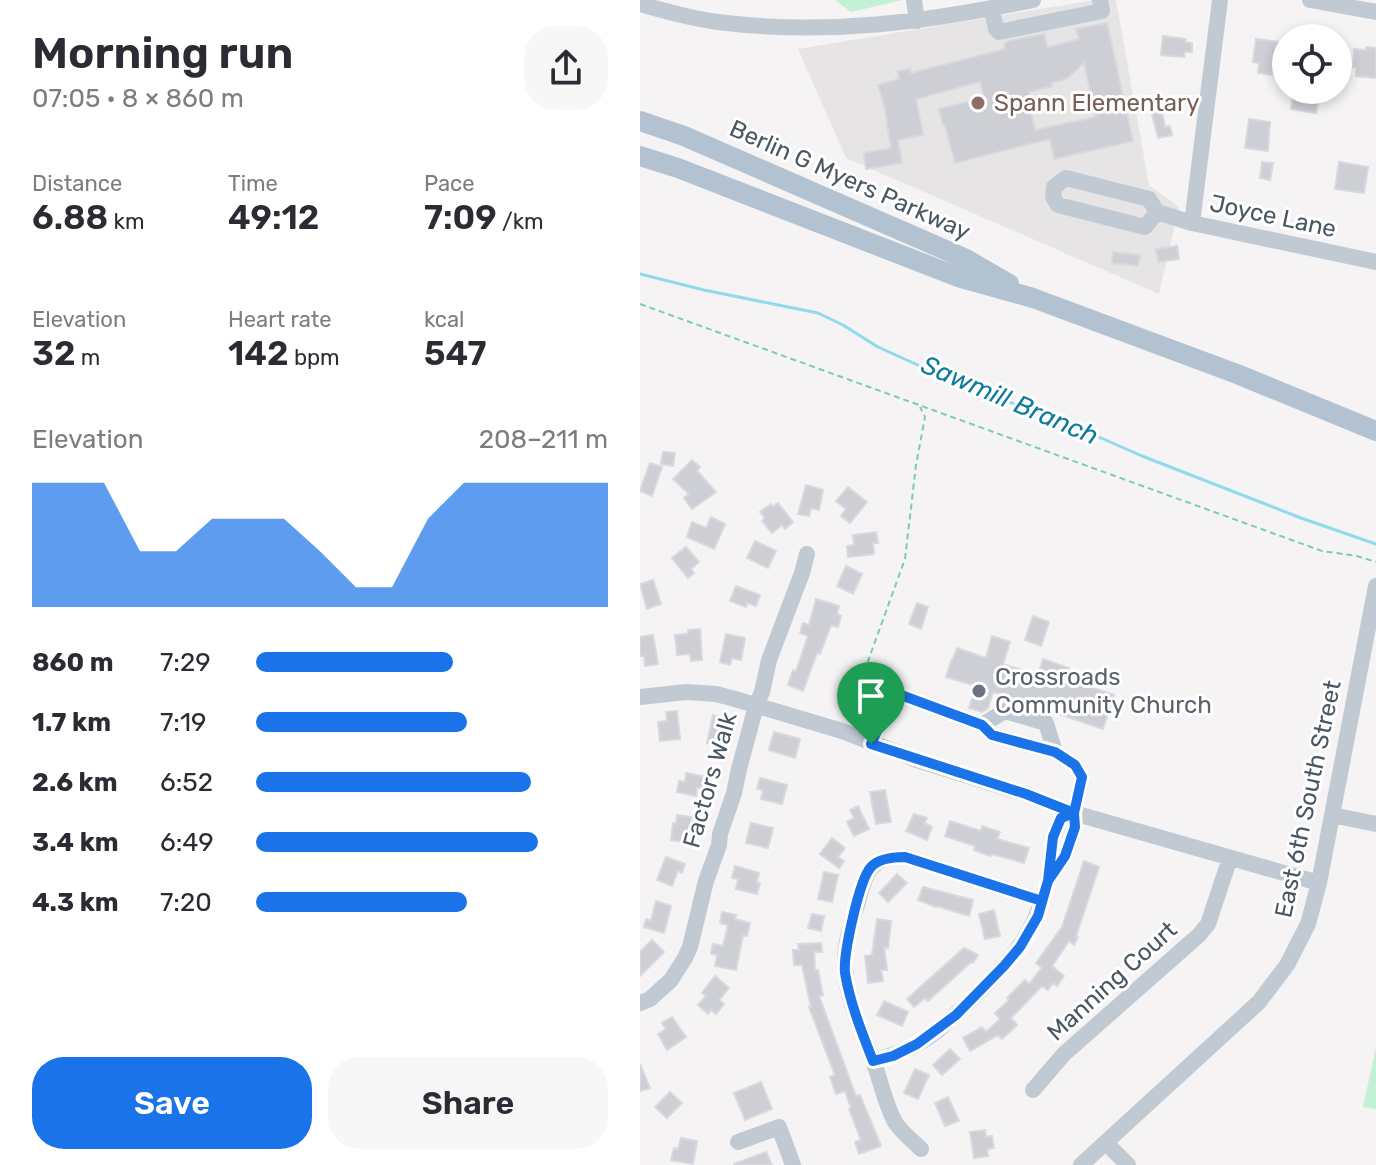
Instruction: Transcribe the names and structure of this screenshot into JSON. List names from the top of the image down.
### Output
{
  "streets": {
    "main road": ["Berlin G Myers Parkway"],
    "street": [
      "Joyce Lane",
      "Factors Walk",
      "East 6th South Street",
      "Manning Court"
    ]
  },
  "water": ["Sawmill Branch"],
  "places": ["Spann Elementary", "Crossroads Community Church"],
  "page": {
    "heading": ["Morning run", "07:05 · 8 × 860 m"],
    "stats": [
      ["Distance", "6.88 km"],
      ["Time", "49:12"],
      ["Pace", "7:09 /km"],
      ["Elevation", "32 m"],
      ["Heart rate", "142 bpm"],
      ["kcal", "547"]
    ],
    "chart": ["Elevation", "208–211 m"],
    "list": [
      {
        "name": "860 m",
        "note": "7:29"
      },
      {
        "name": "1.7 km",
        "note": "7:19"
      },
      {
        "name": "2.6 km",
        "note": "6:52"
      },
      {
        "name": "3.4 km",
        "note": "6:49"
      },
      {
        "name": "4.3 km",
        "note": "7:20"
      }
    ],
    "buttons": ["Save", "Share"]
  }
}
